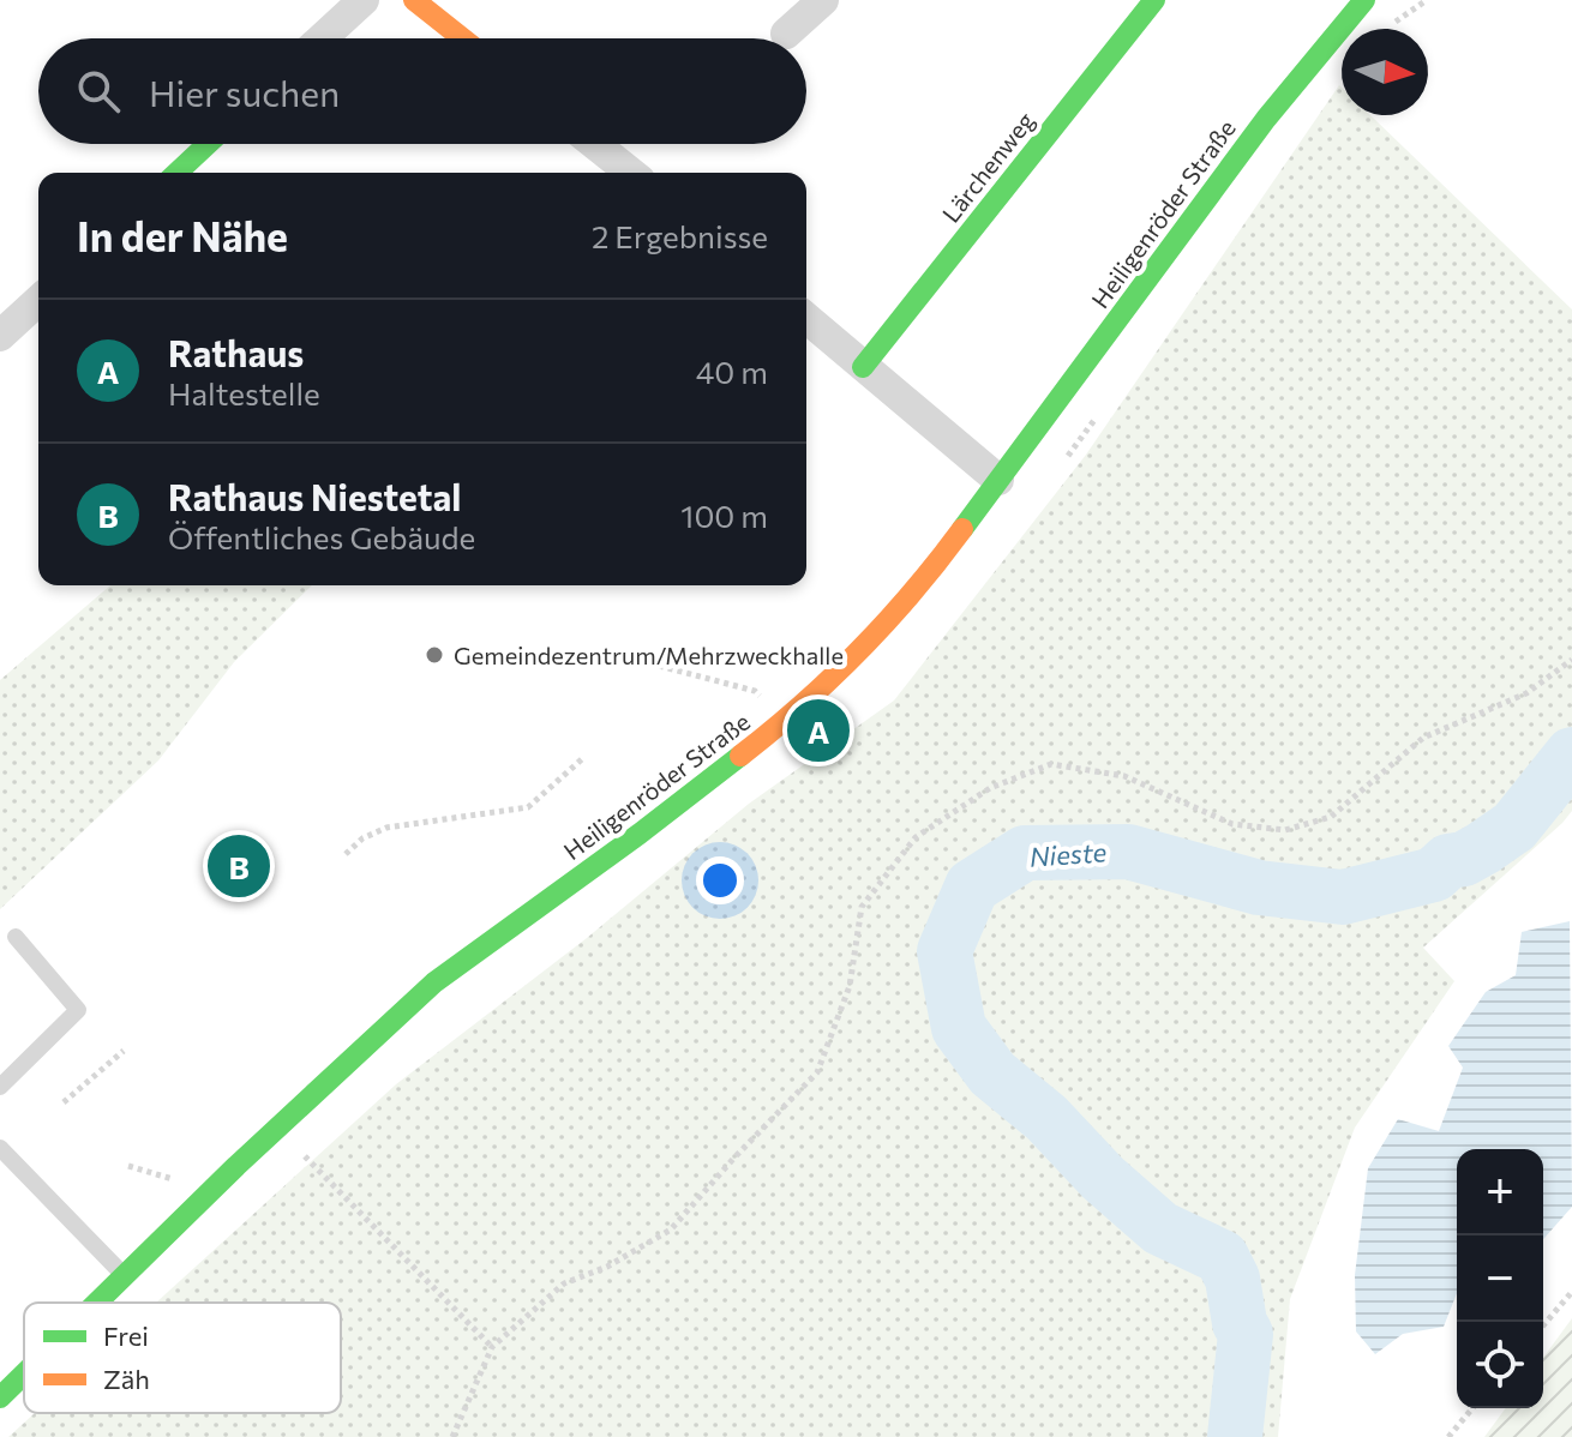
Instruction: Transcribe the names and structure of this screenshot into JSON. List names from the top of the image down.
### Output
{
  "streets": {
    "street": ["Lärchenweg", "Heiligenröder Straße"]
  },
  "water": ["Nieste"],
  "places": ["Gemeindezentrum/Mehrzweckhalle"],
  "legend": ["Frei", "Zäh"],
  "north": "right",
  "page": {
    "search": "Hier suchen",
    "heading": ["In der Nähe", "2 Ergebnisse"],
    "list": [
      {
        "mark": "A",
        "name": "Rathaus",
        "note": "Haltestelle",
        "value": "40 m"
      },
      {
        "mark": "B",
        "name": "Rathaus Niestetal",
        "note": "Öffentliches Gebäude",
        "value": "100 m"
      }
    ],
    "pins": ["A", "B"],
    "map_buttons": ["+", "−"]
  }
}
